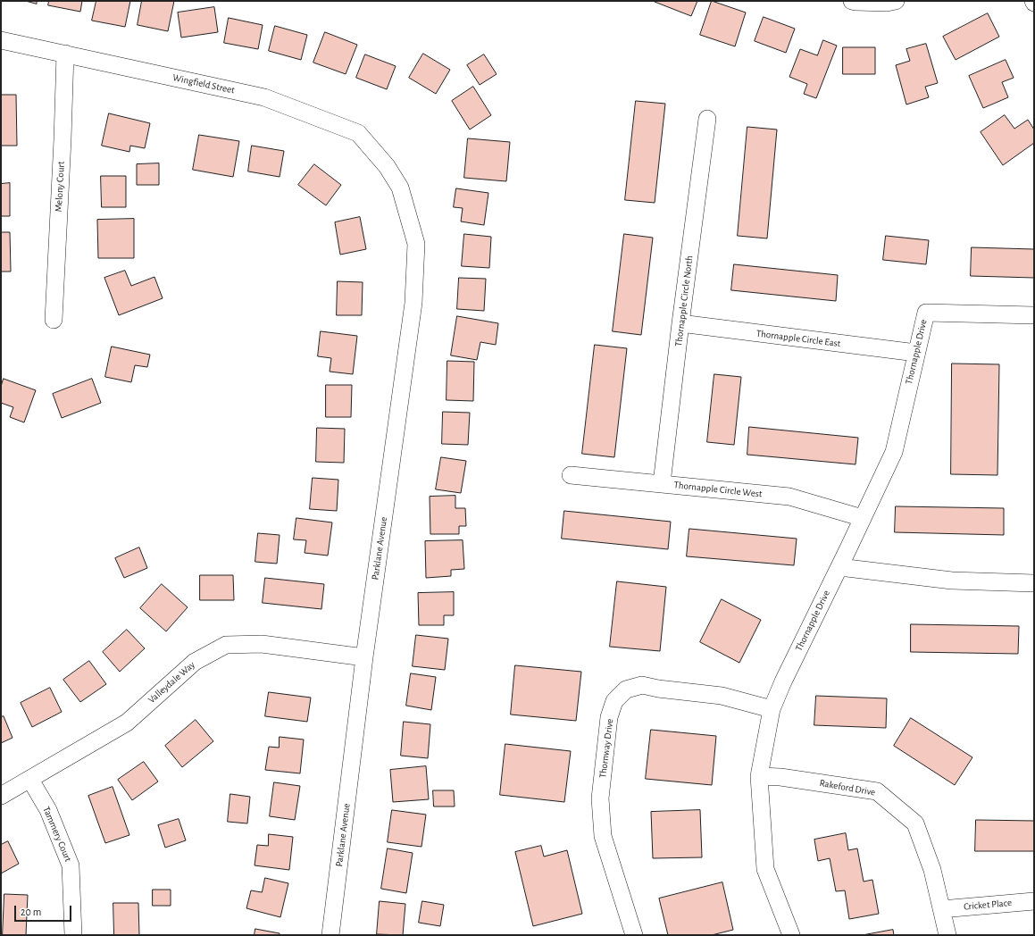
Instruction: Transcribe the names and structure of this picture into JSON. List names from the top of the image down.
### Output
{
  "streets": {
    "street": [
      "Wingfield Street",
      "Melony Court",
      "Thornapple Circle North",
      "Thornapple Circle East",
      "Thornapple Drive",
      "Thornapple Circle West",
      "Parklane Avenue",
      "Valleydale Way",
      "Thornway Drive",
      "Rakeford Drive",
      "Tammery Court",
      "Cricket Place"
    ]
  },
  "crossings": [
    ["Wingfield Street", "Melony Court"],
    ["Wingfield Street", "Parklane Avenue"],
    ["Thornapple Circle North", "Thornapple Circle East"],
    ["Thornapple Circle North", "Thornapple Circle West"],
    ["Thornapple Circle East", "Thornapple Drive"],
    ["Thornapple Drive", "Thornapple Circle West"],
    ["Thornapple Drive", "Thornway Drive"],
    ["Thornapple Drive", "Rakeford Drive"],
    ["Parklane Avenue", "Valleydale Way"],
    ["Valleydale Way", "Tammery Court"],
    ["Rakeford Drive", "Cricket Place"]
  ],
  "scale_bar": "20 m"
}
